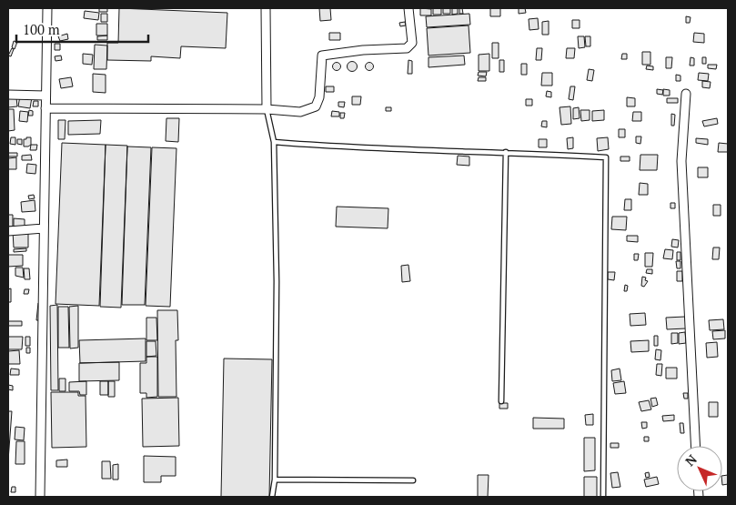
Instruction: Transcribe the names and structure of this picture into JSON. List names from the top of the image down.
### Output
{
  "scale_bar": "100 m",
  "north": "top left"
}
